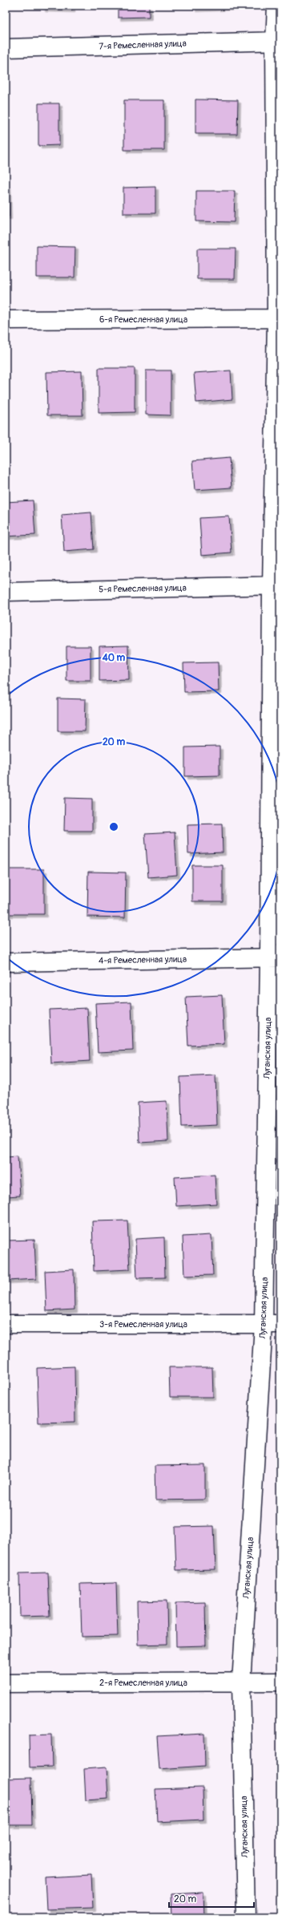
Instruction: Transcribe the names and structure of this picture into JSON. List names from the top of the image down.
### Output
{
  "streets": {
    "street": [
      "7-я Ремесленная улица",
      "6-я Ремесленная улица",
      "5-я Ремесленная улица",
      "4-я Ремесленная улица",
      "Луганская улица",
      "3-я Ремесленная улица",
      "2-я Ремесленная улица"
    ]
  },
  "crossings": [
    ["7-я Ремесленная улица", "Луганская улица"],
    ["6-я Ремесленная улица", "Луганская улица"],
    ["5-я Ремесленная улица", "Луганская улица"],
    ["4-я Ремесленная улица", "Луганская улица"],
    ["Луганская улица", "3-я Ремесленная улица"],
    ["Луганская улица", "2-я Ремесленная улица"]
  ],
  "scale_bar": "20 m",
  "rings": ["40 m", "20 m"]
}
